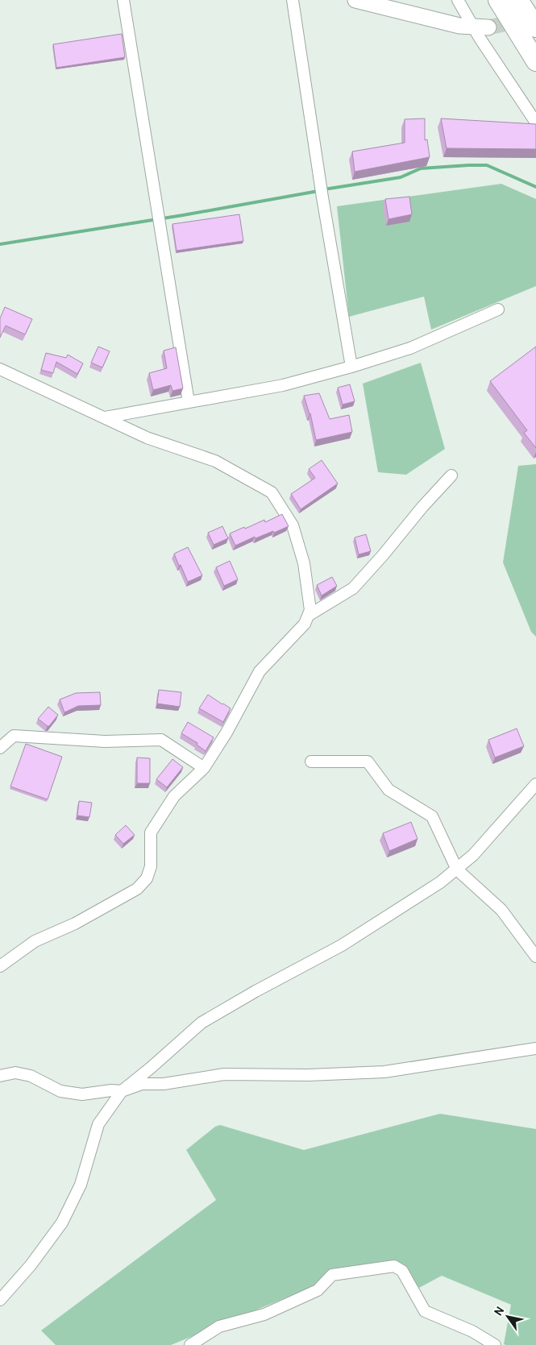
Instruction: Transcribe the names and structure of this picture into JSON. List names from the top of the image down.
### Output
{
  "north": "top left"
}
